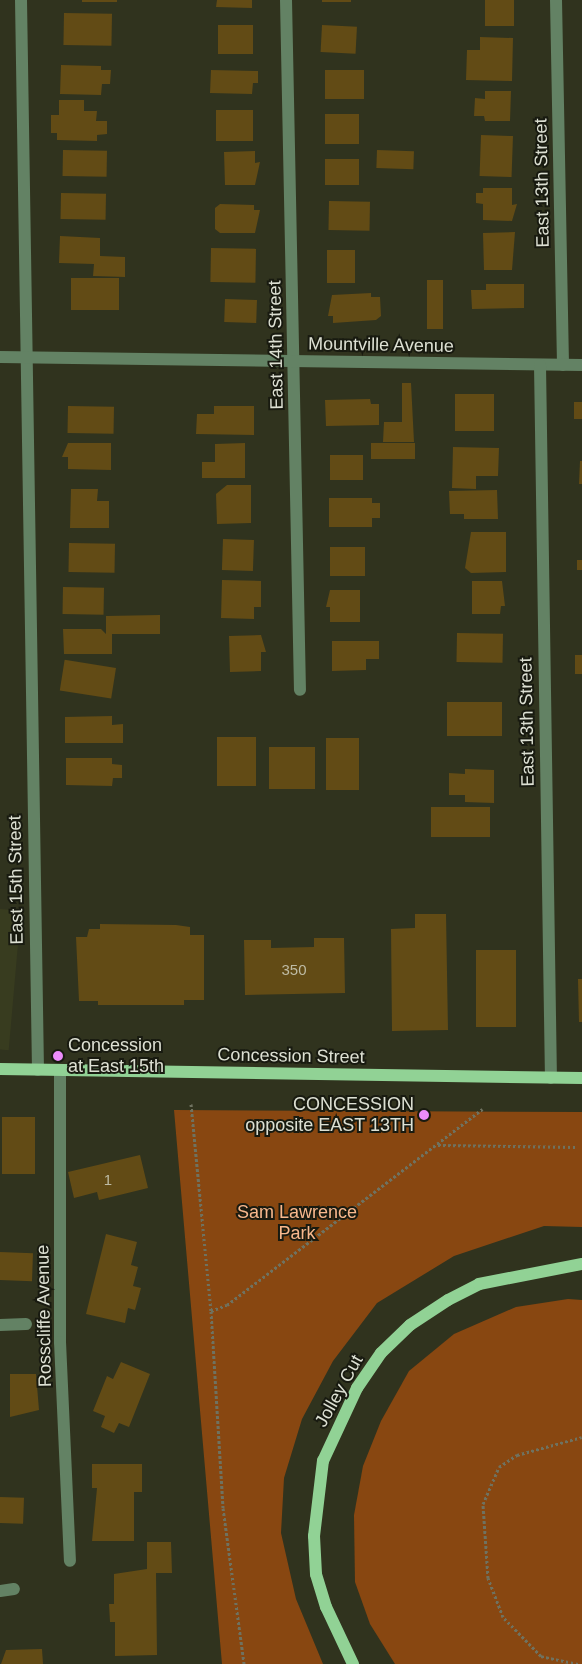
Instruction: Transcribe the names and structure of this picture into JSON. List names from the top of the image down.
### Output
{
  "streets": {
    "main road": ["Concession Street", "Jolley Cut"],
    "street": [
      "East 13th Street",
      "East 14th Street",
      "Mountville Avenue",
      "East 15th Street",
      "Rosscliffe Avenue"
    ]
  },
  "crossings": [
    ["East 13th Street", "Mountville Avenue"],
    ["East 13th Street", "Concession Street"],
    ["East 14th Street", "Mountville Avenue"],
    ["Mountville Avenue", "East 15th Street"],
    ["East 15th Street", "Concession Street"],
    ["Concession Street", "Rosscliffe Avenue"]
  ],
  "parks": ["Sam Lawrence Park"],
  "places": ["Concession at East 15th", "CONCESSION opposite EAST 13TH"],
  "house_numbers": ["350", "1"]
}
